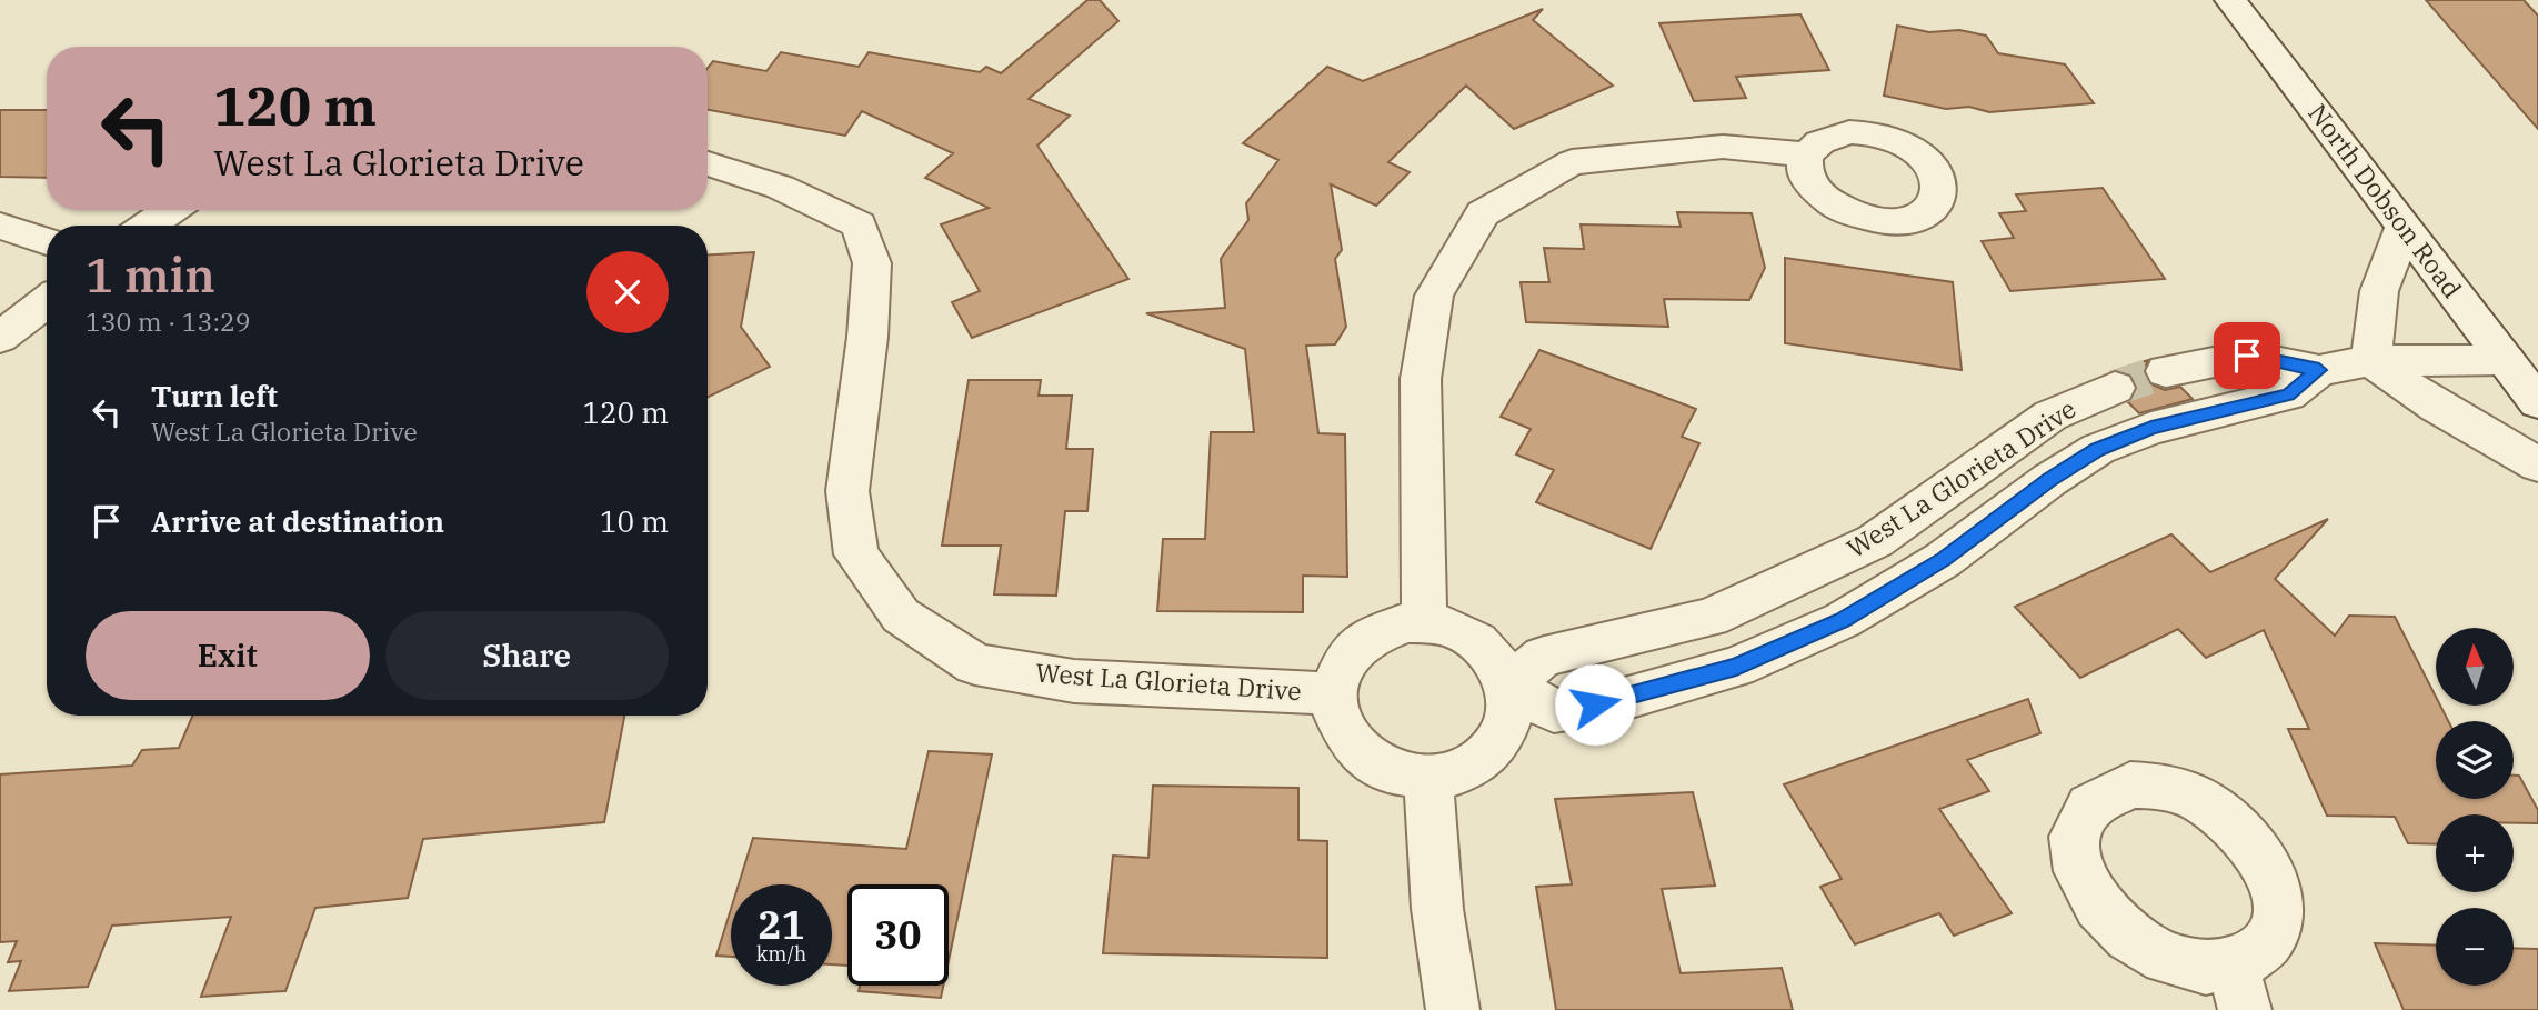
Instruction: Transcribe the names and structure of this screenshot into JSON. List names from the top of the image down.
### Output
{
  "streets": {
    "street": ["North Dobson Road", "West La Glorieta Drive"]
  },
  "crossings": [
    ["North Dobson Road", "West La Glorieta Drive"]
  ],
  "north": "top",
  "page": {
    "turn": ["120 m", "West La Glorieta Drive"],
    "heading": ["1 min", "130 m · 13:29"],
    "list": [
      {
        "name": "Turn left",
        "note": "West La Glorieta Drive",
        "value": "120 m"
      },
      {
        "name": "Arrive at destination",
        "value": "10 m"
      }
    ],
    "buttons": ["Exit", "Share"],
    "map_buttons": ["+", "−"],
    "speed": "21 km/h",
    "limit": "30"
  }
}
